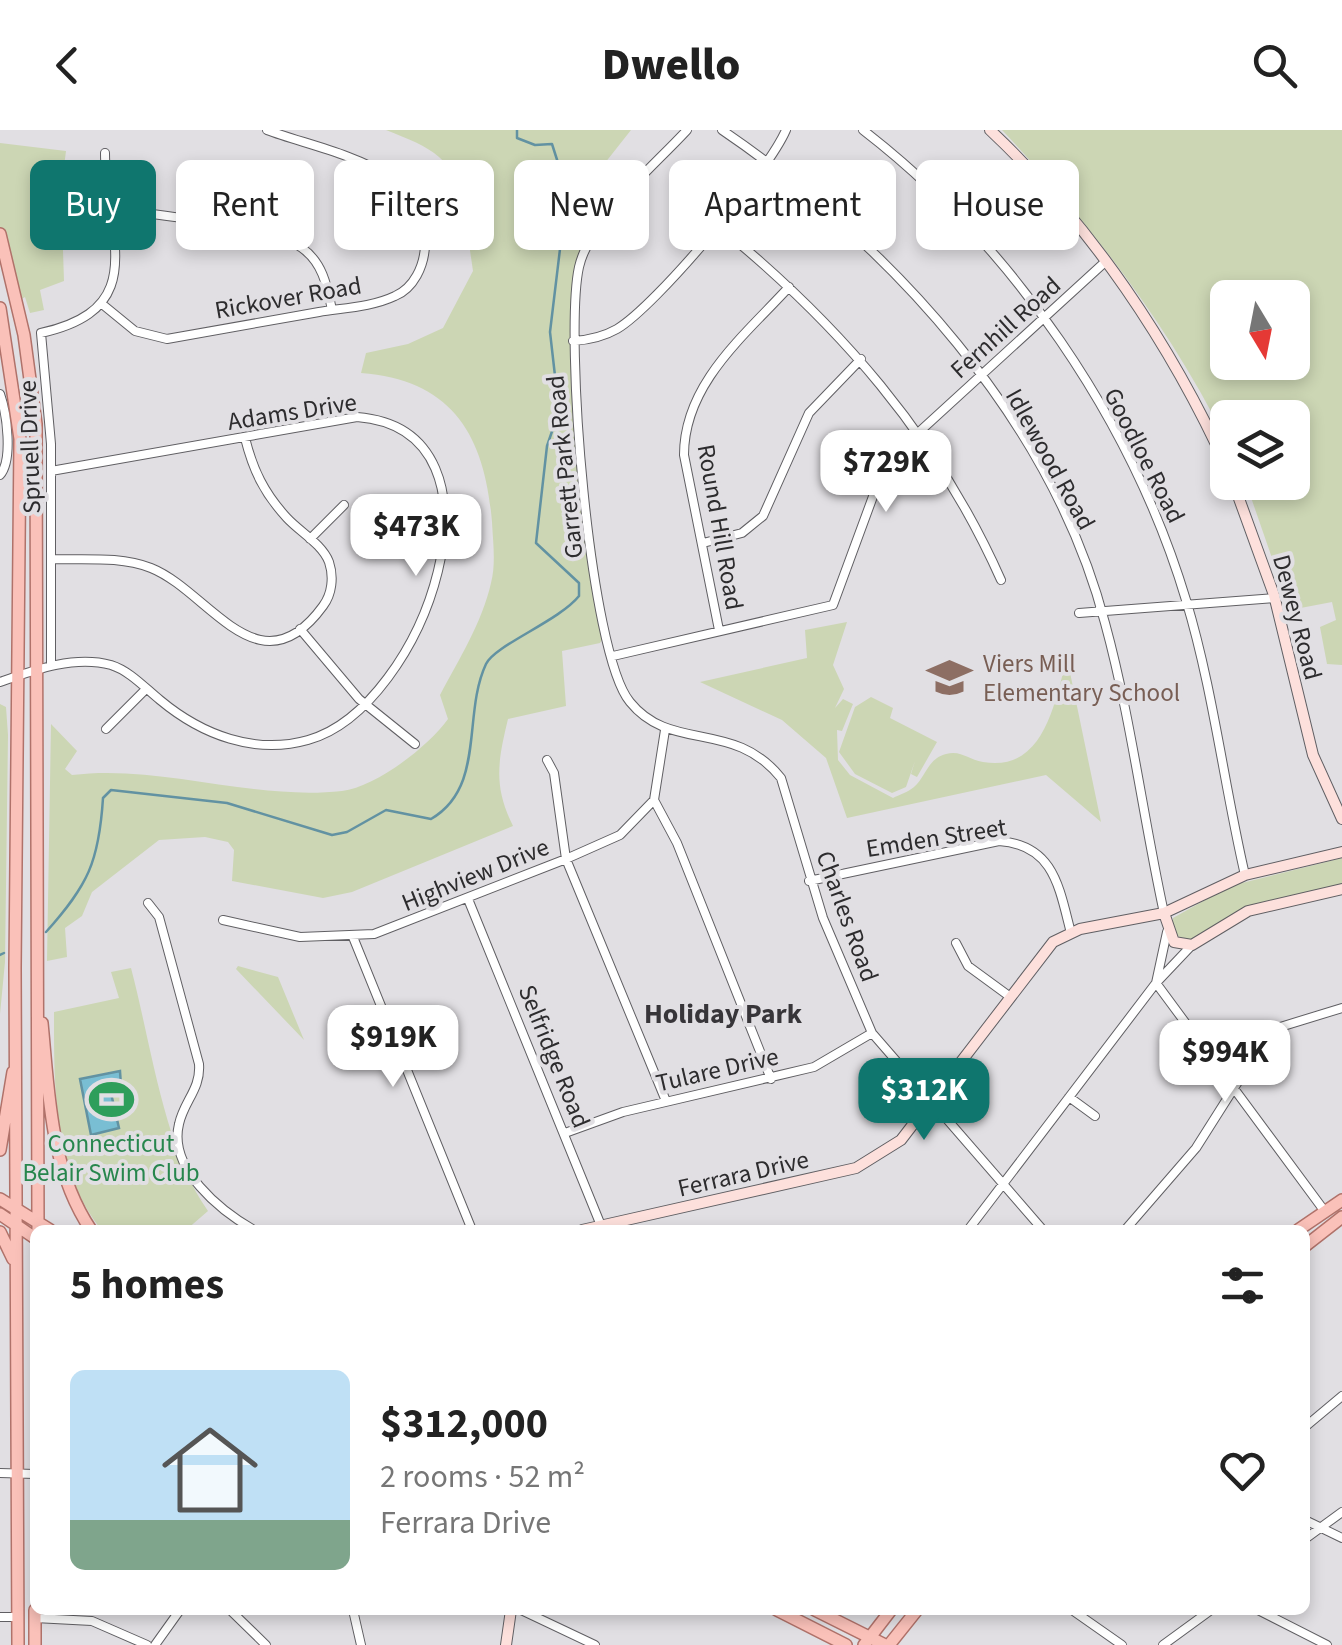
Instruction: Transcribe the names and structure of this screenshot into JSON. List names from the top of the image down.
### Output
{
  "streets": {
    "street": [
      "Rickover Road",
      "Fernhill Road",
      "Adams Drive",
      "Spruell Drive",
      "Goodloe Road",
      "Idlewood Road",
      "Garrett Park Road",
      "Round Hill Road",
      "Dewey Road",
      "Emden Street",
      "Highview Drive",
      "Charles Road",
      "Selfridge Road",
      "Tulare Drive",
      "Ferrara Drive"
    ]
  },
  "crossings": [
    ["Rickover Road", "Spruell Drive"],
    ["Fernhill Road", "Goodloe Road"],
    ["Fernhill Road", "Idlewood Road"],
    ["Fernhill Road", "Round Hill Road"],
    ["Adams Drive", "Spruell Drive"],
    ["Goodloe Road", "Ferrara Drive"],
    ["Idlewood Road", "Ferrara Drive"],
    ["Garrett Park Road", "Charles Road"],
    ["Emden Street", "Charles Road"],
    ["Emden Street", "Ferrara Drive"],
    ["Highview Drive", "Selfridge Road"],
    ["Charles Road", "Tulare Drive"],
    ["Charles Road", "Ferrara Drive"],
    ["Selfridge Road", "Tulare Drive"]
  ],
  "districts": ["Holiday Park"],
  "places": {
    "school or university": ["Viers Mill Elementary School"],
    "sports": ["Connecticut Belair Swim Club"]
  },
  "north": "bottom",
  "page": {
    "header": "Dwello",
    "chip": [
      "Buy",
      "Rent",
      "Filters",
      "New",
      "Apartment",
      "House"
    ],
    "price": [
      "$729K",
      "$473K",
      "$919K",
      "$994K",
      "$312K"
    ],
    "heading": "5 homes",
    "list": [
      {
        "name": "$312,000",
        "note": "2 rooms · 52 m² · Ferrara Drive"
      }
    ]
  }
}
